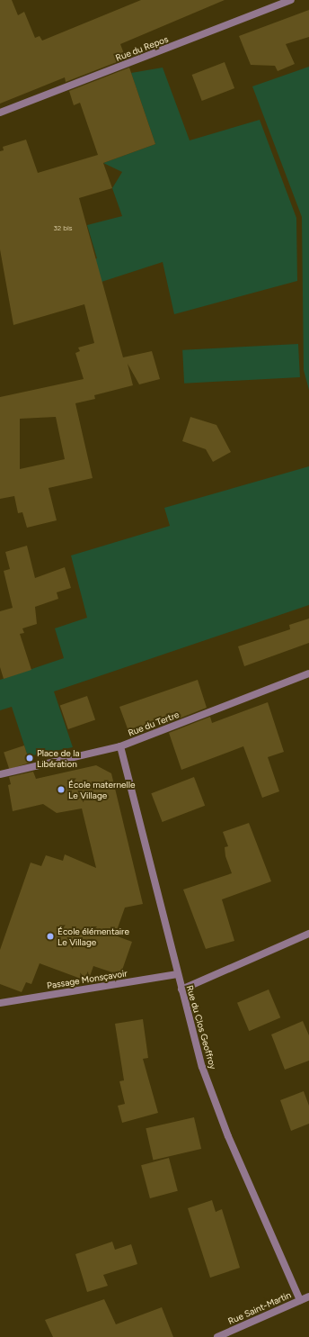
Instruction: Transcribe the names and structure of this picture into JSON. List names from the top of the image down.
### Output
{
  "streets": {
    "street": [
      "Rue du Repos",
      "Rue du Tertre",
      "Passage Monsçavoir",
      "Rue du Clos Geoffroy",
      "Rue Saint-Martin"
    ]
  },
  "crossings": [
    ["Rue du Tertre", "Rue du Clos Geoffroy"],
    ["Passage Monsçavoir", "Rue du Clos Geoffroy"],
    ["Rue du Clos Geoffroy", "Rue Saint-Martin"]
  ],
  "places": ["Place de la Libération", "École maternelle Le Village", "École élémentaire Le Village"],
  "house_numbers": ["32 bis"]
}
